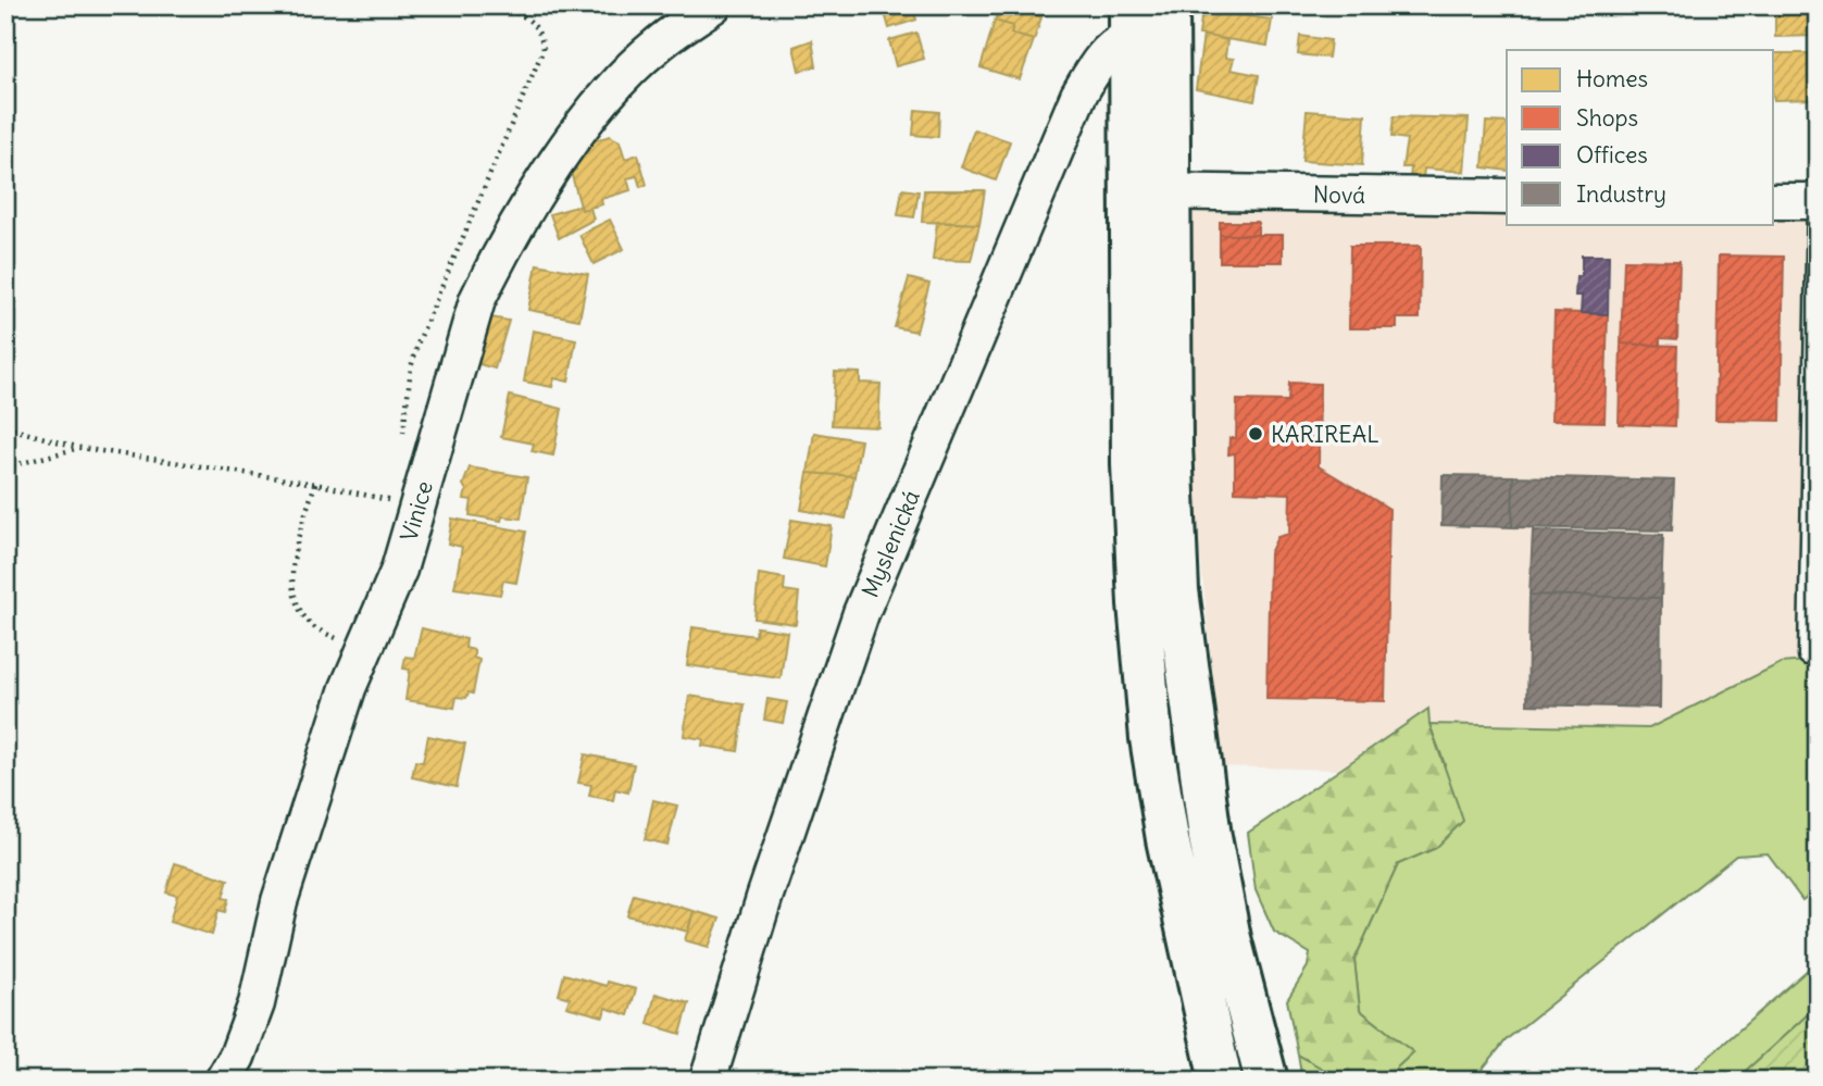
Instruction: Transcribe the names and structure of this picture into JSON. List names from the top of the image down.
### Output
{
  "streets": {
    "street": ["Nová", "Vinice", "Myslenická"]
  },
  "places": ["KARIREAL"],
  "legend": [
    "Homes",
    "Shops",
    "Offices",
    "Industry"
  ]
}
